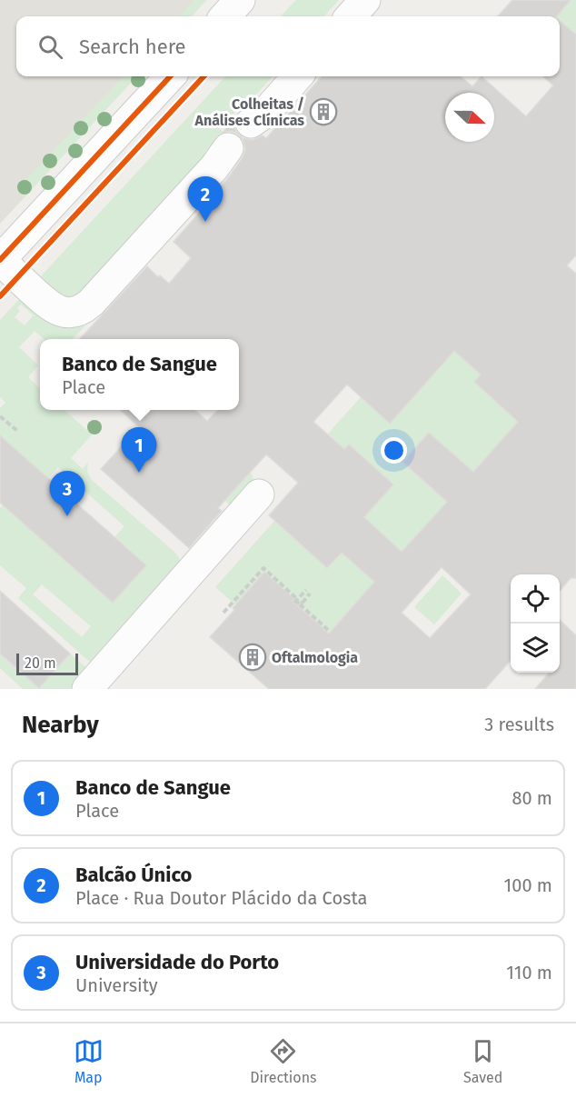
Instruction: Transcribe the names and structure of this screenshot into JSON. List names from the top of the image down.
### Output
{
  "places": {
    "building": ["Colheitas / Análises Clínicas", "Oftalmologia"]
  },
  "scale_bar": "20 m",
  "north": "right",
  "page": {
    "search": "Search here",
    "pins": ["2", "1", "3"],
    "popup": ["Banco de Sangue", "Place"],
    "scale": "20 m",
    "heading": ["Nearby", "3 results"],
    "list": [
      {
        "mark": "1",
        "name": "Banco de Sangue",
        "note": "Place",
        "value": "80 m"
      },
      {
        "mark": "2",
        "name": "Balcão Único",
        "note": "Place · Rua Doutor Plácido da Costa",
        "value": "100 m"
      },
      {
        "mark": "3",
        "name": "Universidade do Porto",
        "note": "University",
        "value": "110 m"
      }
    ],
    "nav": ["Map", "Directions", "Saved"]
  }
}
